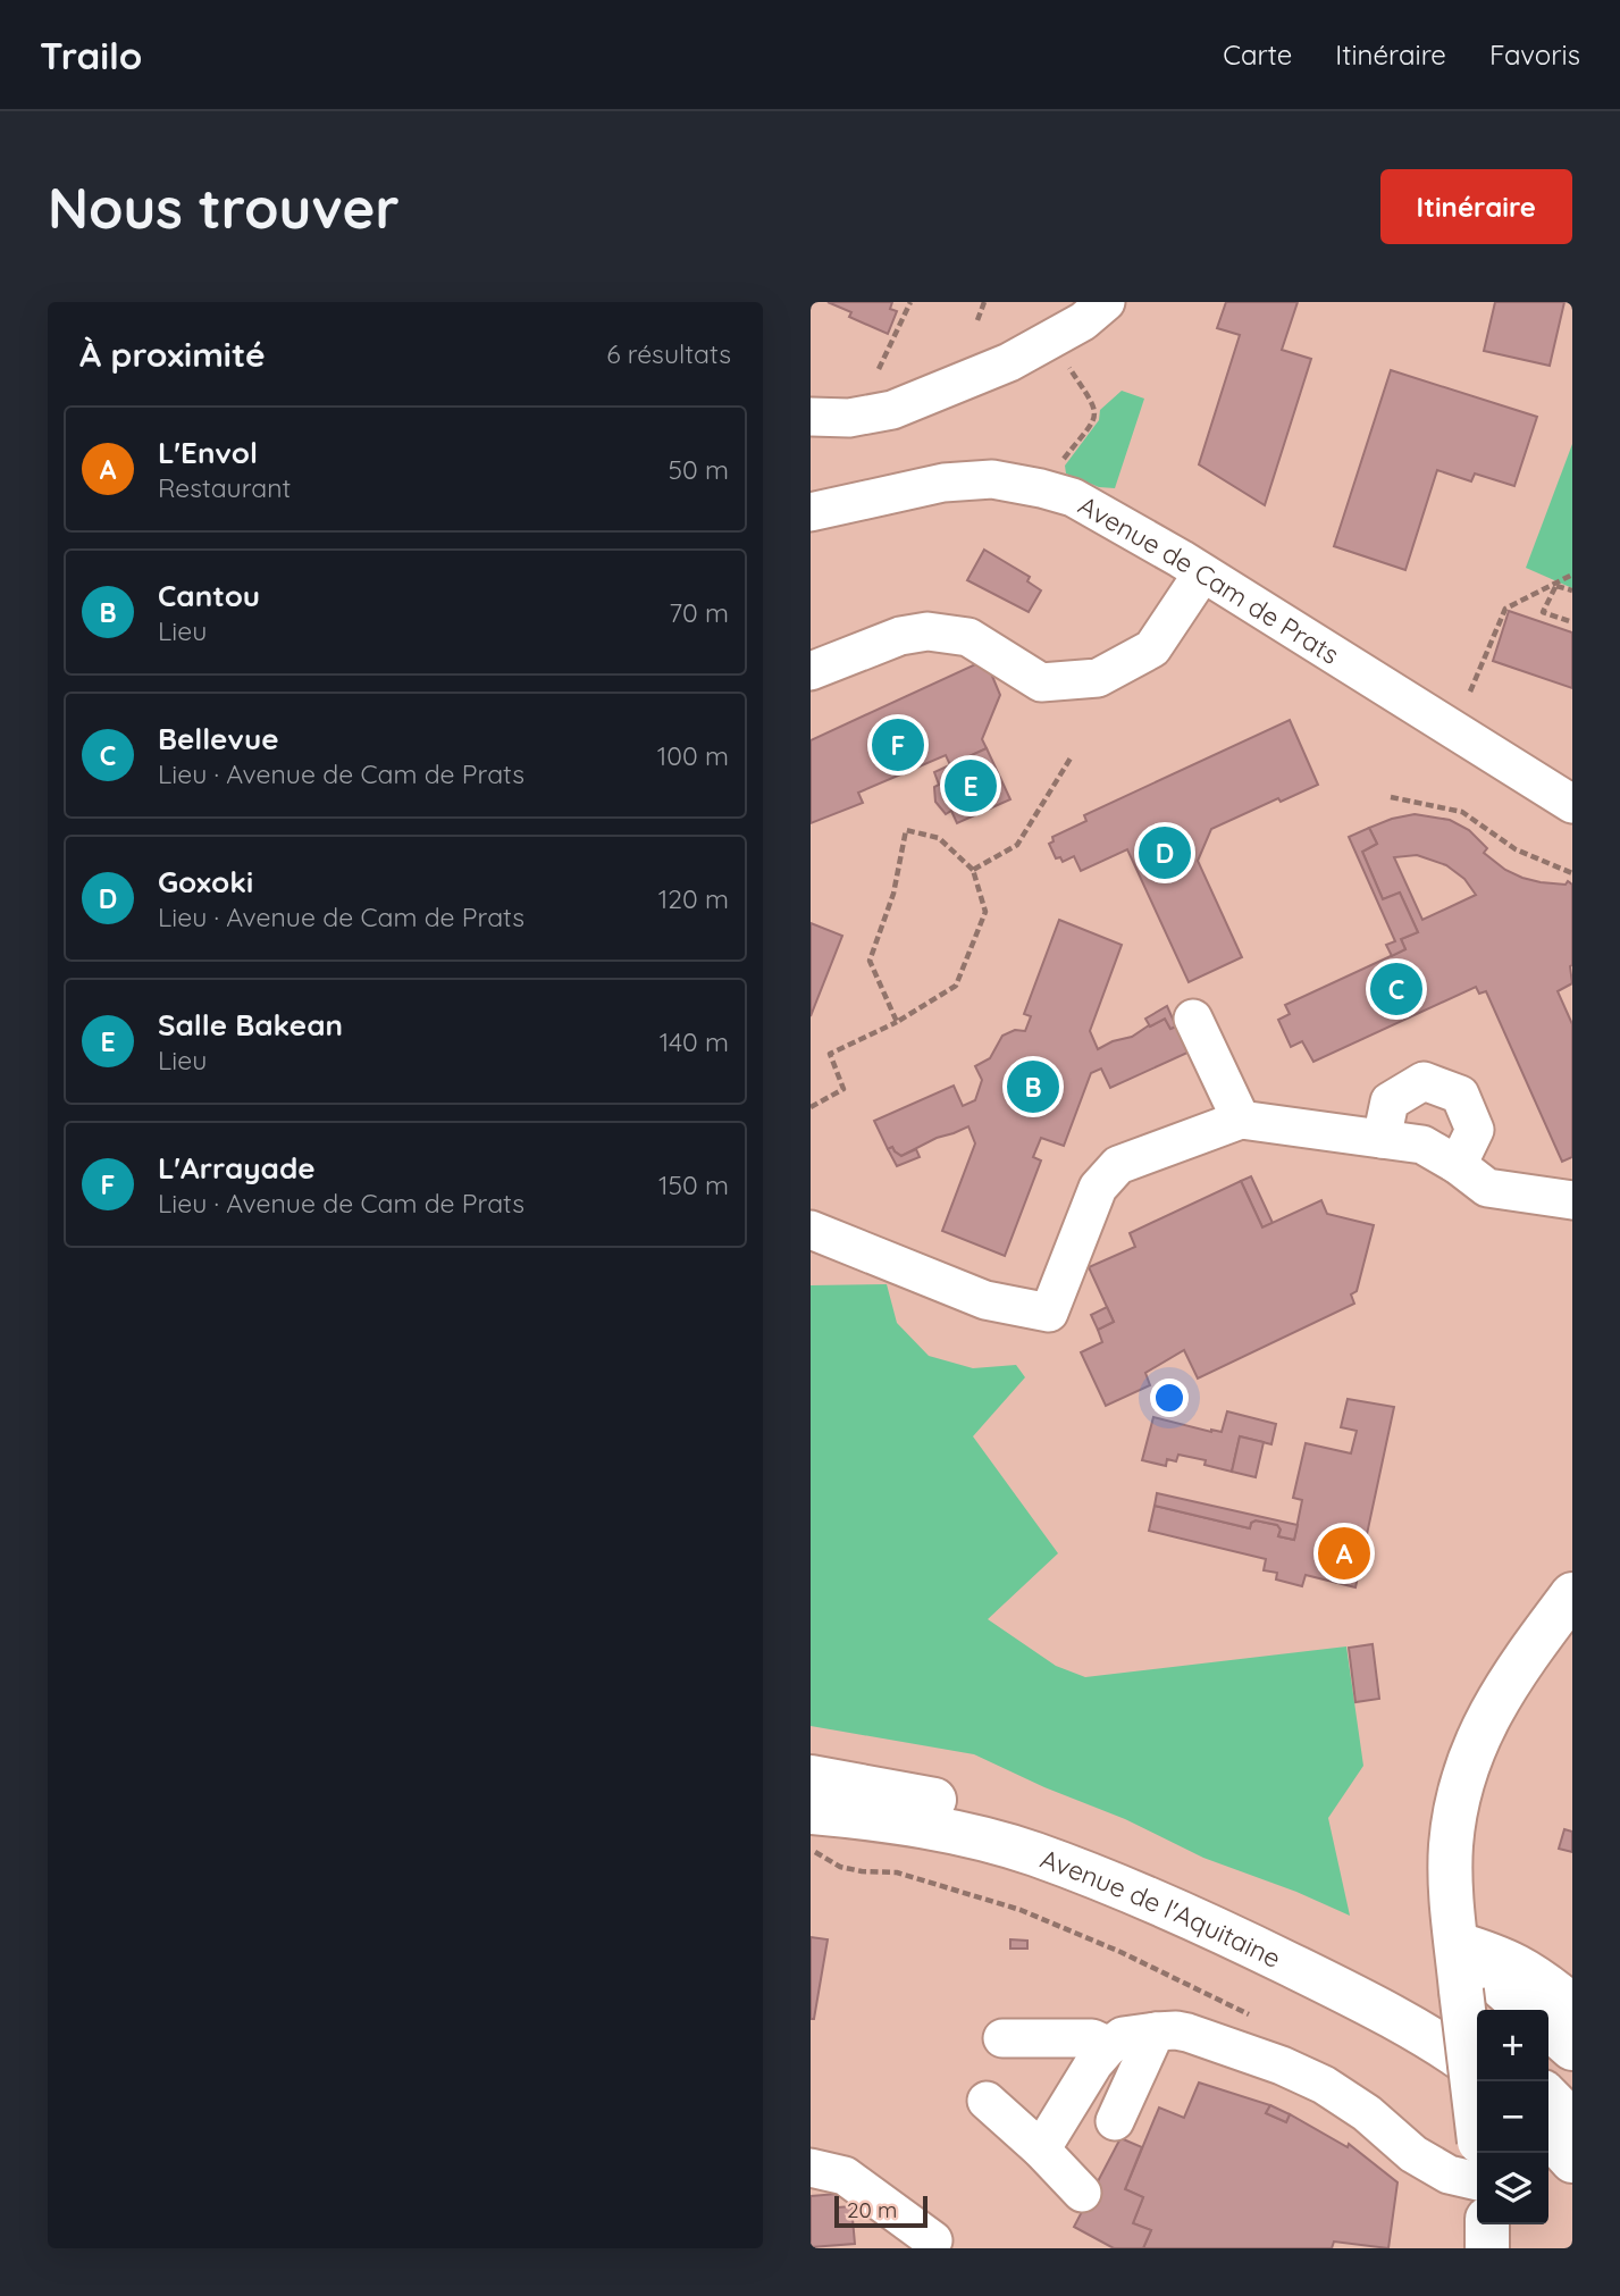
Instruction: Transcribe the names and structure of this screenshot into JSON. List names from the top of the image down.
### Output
{
  "streets": {
    "main road": ["Avenue de l'Aquitaine"],
    "street": ["Avenue de Cam de Prats"]
  },
  "scale_bar": "20 m",
  "page": {
    "header": "Trailo",
    "nav": ["Carte", "Itinéraire", "Favoris"],
    "buttons": "Itinéraire",
    "title": "Nous trouver",
    "heading": ["À proximité", "6 résultats"],
    "list": [
      {
        "mark": "A",
        "name": "L'Envol",
        "note": "Restaurant",
        "value": "50 m"
      },
      {
        "mark": "B",
        "name": "Cantou",
        "note": "Lieu",
        "value": "70 m"
      },
      {
        "mark": "C",
        "name": "Bellevue",
        "note": "Lieu · Avenue de Cam de Prats",
        "value": "100 m"
      },
      {
        "mark": "D",
        "name": "Goxoki",
        "note": "Lieu · Avenue de Cam de Prats",
        "value": "120 m"
      },
      {
        "mark": "E",
        "name": "Salle Bakean",
        "note": "Lieu",
        "value": "140 m"
      },
      {
        "mark": "F",
        "name": "L'Arrayade",
        "note": "Lieu · Avenue de Cam de Prats",
        "value": "150 m"
      }
    ],
    "pins": [
      "F",
      "E",
      "D",
      "C",
      "B",
      "A"
    ],
    "map_buttons": ["+", "−"],
    "scale": "20 m"
  }
}
